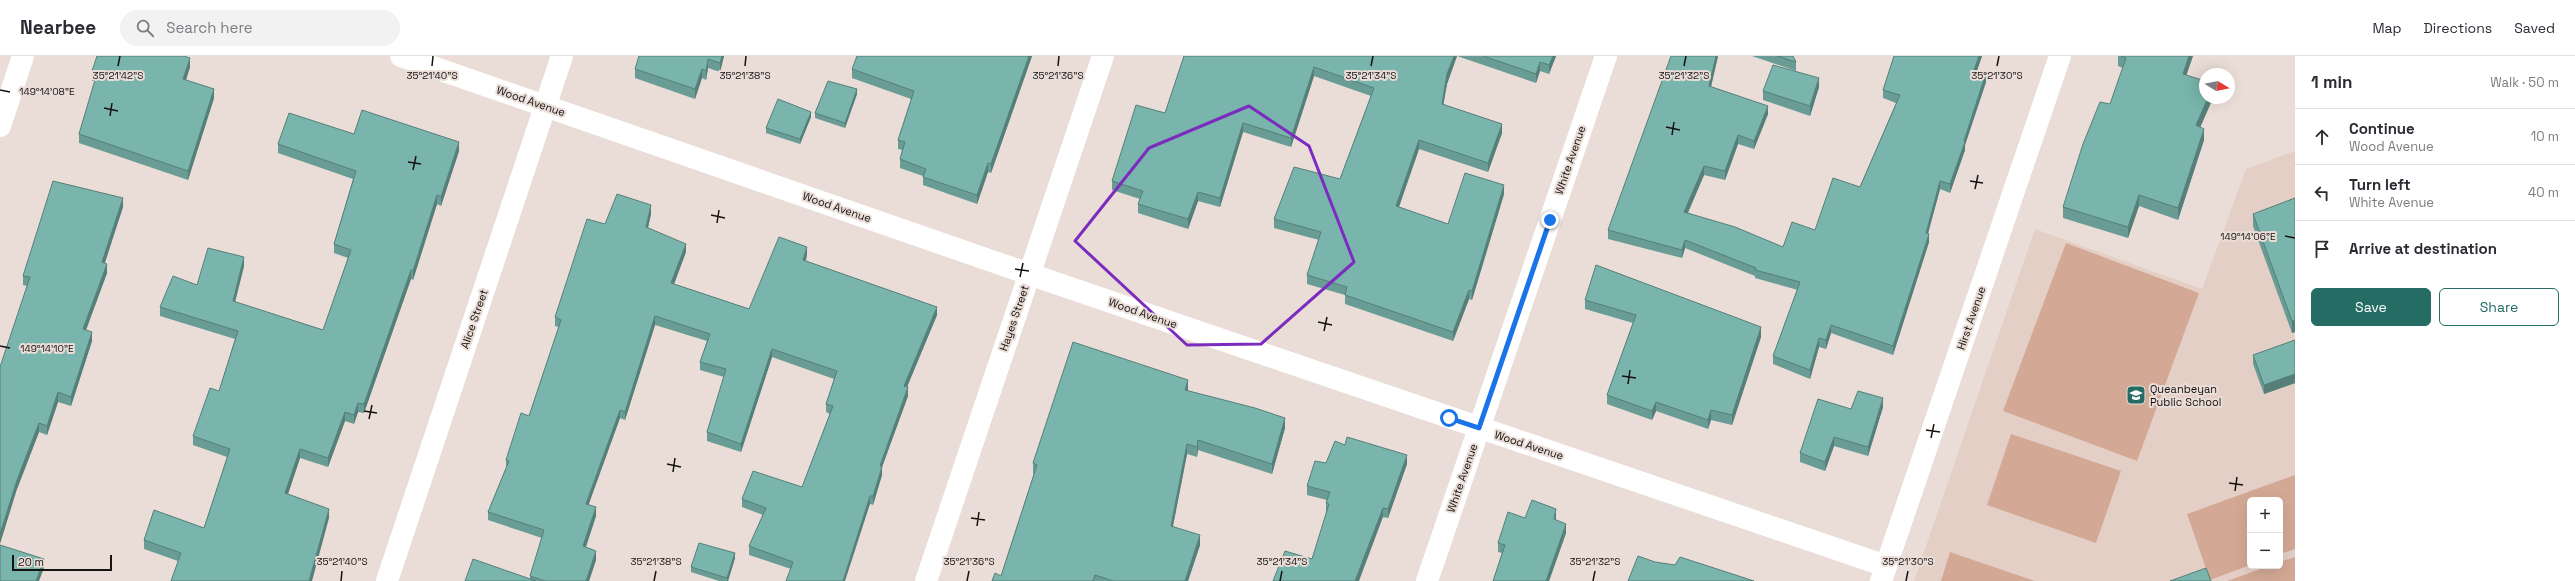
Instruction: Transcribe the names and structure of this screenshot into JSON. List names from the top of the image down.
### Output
{
  "streets": {
    "street": [
      "Wood Avenue",
      "White Avenue",
      "Hayes Street",
      "Hirst Avenue",
      "Alice Street"
    ]
  },
  "crossings": [
    ["Wood Avenue", "White Avenue"],
    ["Wood Avenue", "Hayes Street"],
    ["Wood Avenue", "Hirst Avenue"],
    ["Wood Avenue", "Alice Street"]
  ],
  "places": {
    "school or university": ["Queanbeyan Public School"]
  },
  "scale_bar": "20 m",
  "north": "right",
  "page": {
    "header": "Nearbee",
    "search": "Search here",
    "nav": ["Map", "Directions", "Saved"],
    "heading": ["1 min", "Walk · 50 m"],
    "list": [
      ["Continue", "Wood Avenue", "10 m"],
      ["Turn left", "White Avenue", "40 m"],
      "Arrive at destination"
    ],
    "buttons": ["Save", "Share"],
    "map_buttons": ["+", "−"],
    "scale": "20 m"
  },
  "coordinates": [
    "35°21'42\"S",
    "35°21'40\"S",
    "35°21'38\"S",
    "35°21'36\"S",
    "35°21'34\"S",
    "35°21'32\"S",
    "35°21'30\"S",
    "149°14'08\"E",
    "149°14'06\"E",
    "149°14'10\"E"
  ]
}
